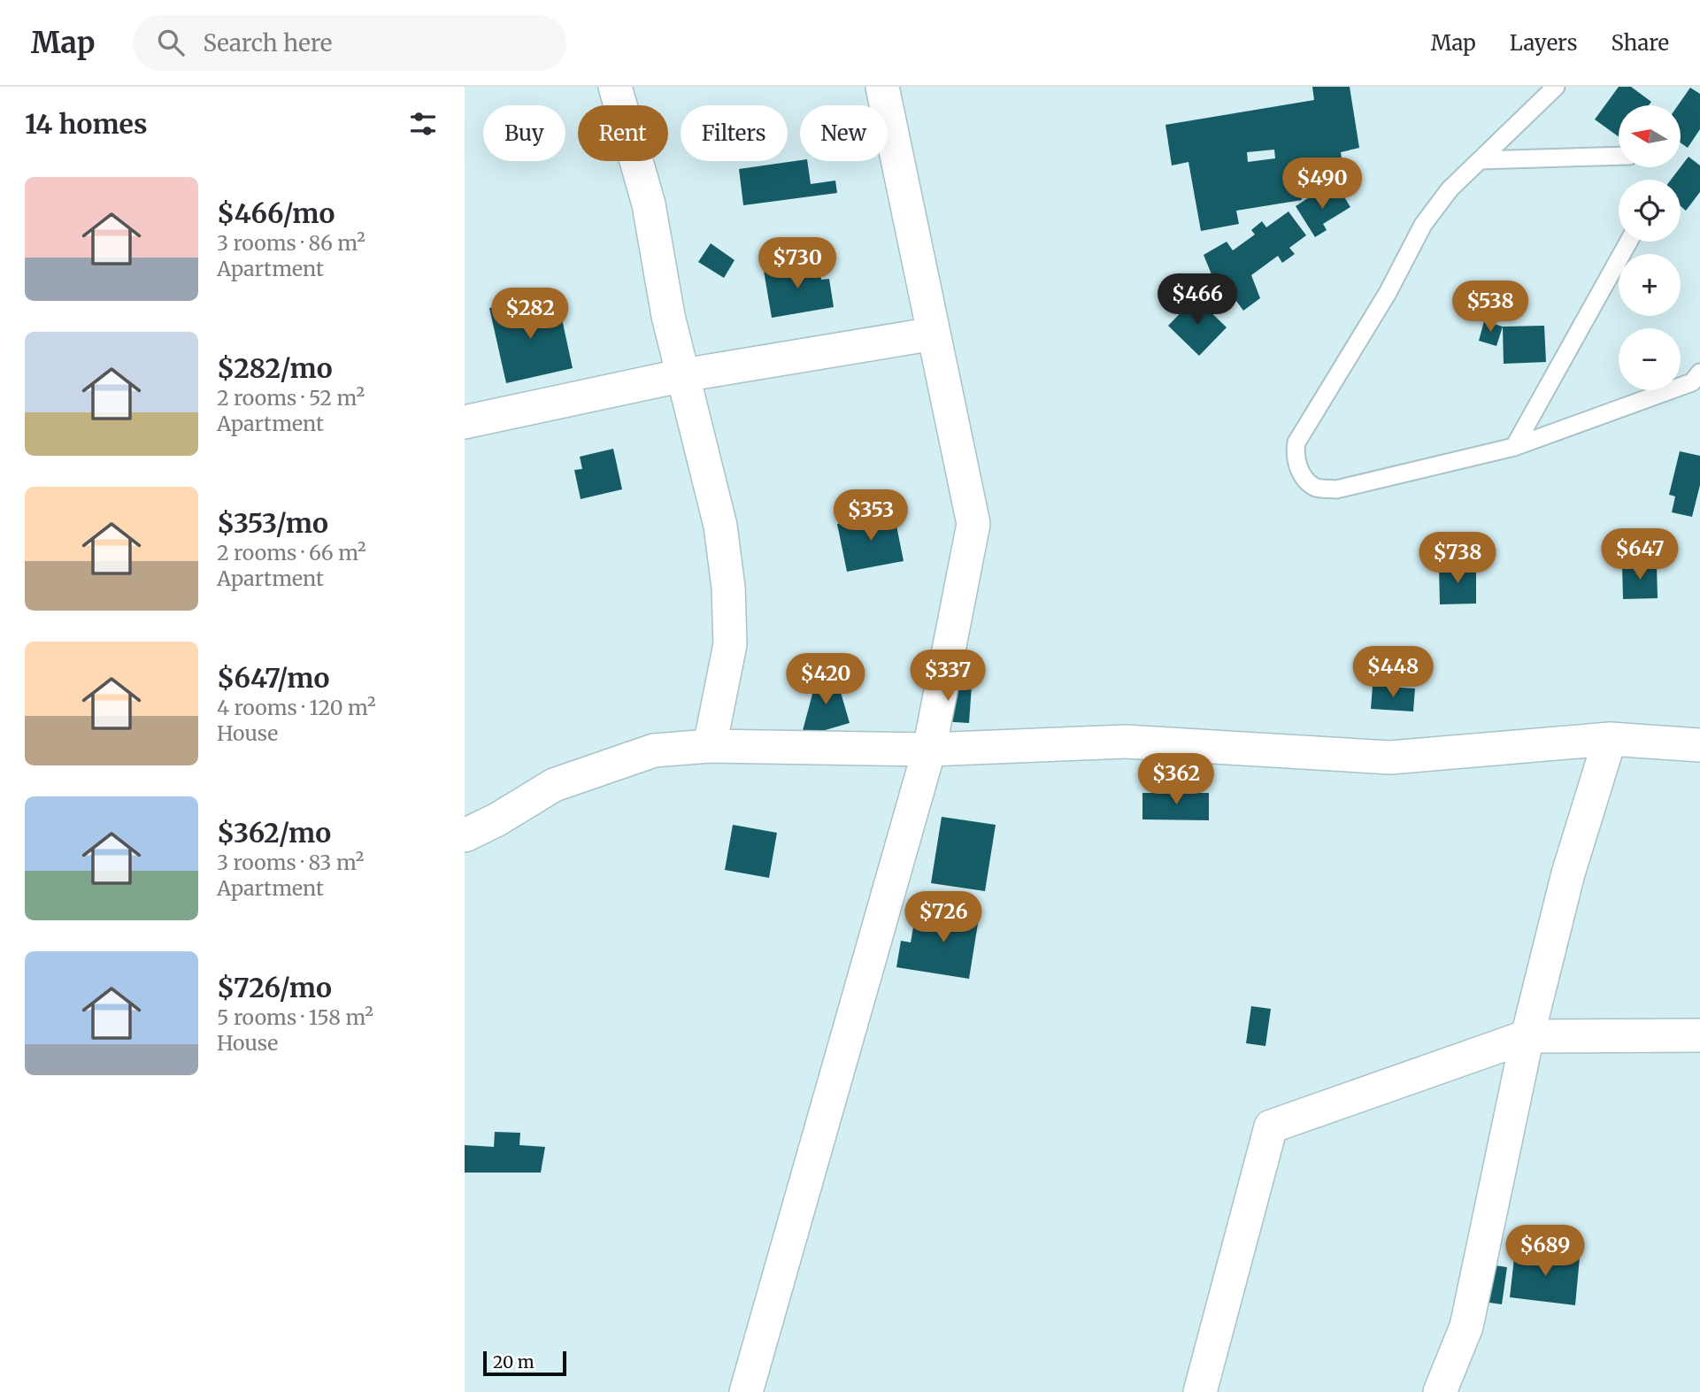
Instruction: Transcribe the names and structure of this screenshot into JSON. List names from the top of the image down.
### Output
{
  "scale_bar": "20 m",
  "north": "left",
  "page": {
    "header": "Map",
    "search": "Search here",
    "nav": ["Map", "Layers", "Share"],
    "heading": "14 homes",
    "map_buttons": ["+", "−"],
    "chip": [
      "Buy",
      "Rent",
      "Filters",
      "New"
    ],
    "price": [
      "$490",
      "$730",
      "$466",
      "$538",
      "$282",
      "$353",
      "$647",
      "$738",
      "$448",
      "$337",
      "$420",
      "$362",
      "$726",
      "$689"
    ],
    "list": [
      {
        "name": "$466/mo",
        "note": "3 rooms · 86 m² · Apartment"
      },
      {
        "name": "$282/mo",
        "note": "2 rooms · 52 m² · Apartment"
      },
      {
        "name": "$353/mo",
        "note": "2 rooms · 66 m² · Apartment"
      },
      {
        "name": "$647/mo",
        "note": "4 rooms · 120 m² · House"
      },
      {
        "name": "$362/mo",
        "note": "3 rooms · 83 m² · Apartment"
      },
      {
        "name": "$726/mo",
        "note": "5 rooms · 158 m² · House"
      }
    ],
    "scale": "20 m"
  }
}
